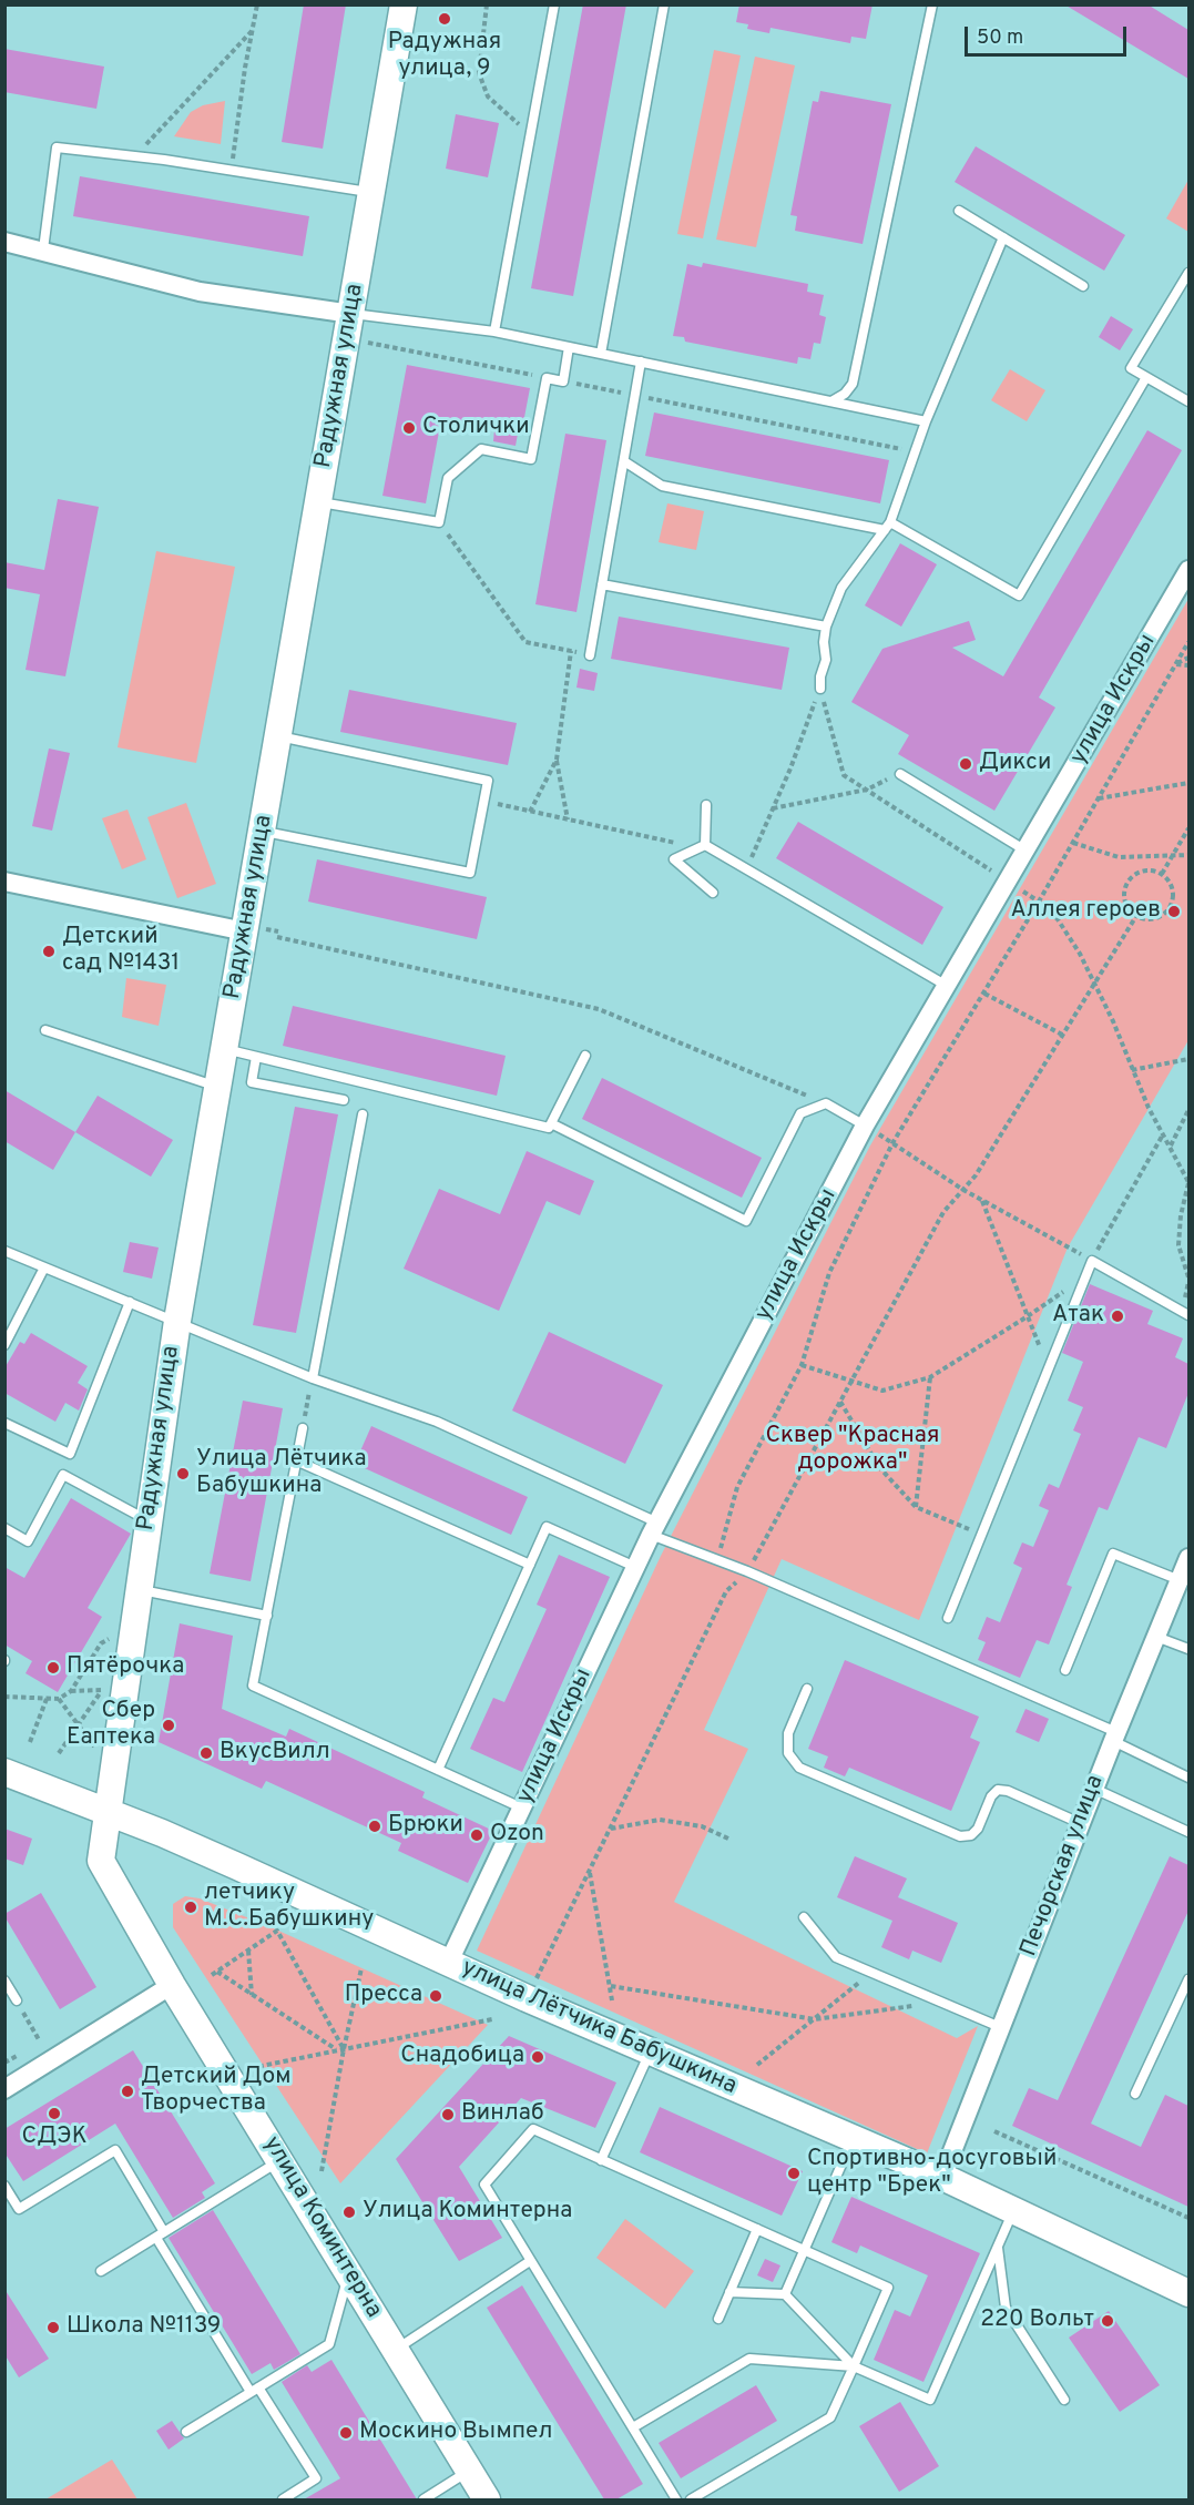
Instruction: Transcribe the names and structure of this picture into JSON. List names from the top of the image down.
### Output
{
  "streets": {
    "street": [
      "Радужная улица",
      "улица Искры",
      "Печорская улица",
      "улица Лётчика Бабушкина",
      "улица Коминтерна"
    ]
  },
  "crossings": [
    ["Радужная улица", "улица Лётчика Бабушкина"],
    ["Радужная улица", "улица Коминтерна"],
    ["улица Искры", "улица Лётчика Бабушкина"],
    ["Печорская улица", "улица Лётчика Бабушкина"],
    ["улица Лётчика Бабушкина", "улица Коминтерна"]
  ],
  "parks": ["Сквер \"Красная дорожка\""],
  "places": [
    "Радужная улица, 9",
    "Столички",
    "Дикси",
    "Аллея героев",
    "Детский сад №1431",
    "Атак",
    "Улица Лётчика Бабушкина",
    "Пятёрочка",
    "Сбер Еаптека",
    "ВкусВилл",
    "Брюки",
    "Ozon",
    "летчику М.С.Бабушкину",
    "Пресса",
    "Снадобица",
    "Детский Дом Творчества",
    "СДЭК",
    "Винлаб",
    "Спортивно-досуговый центр \"Брек\"",
    "Улица Коминтерна",
    "220 Вольт",
    "Школа №1139",
    "Москино Вымпел"
  ],
  "scale_bar": "50 m"
}
